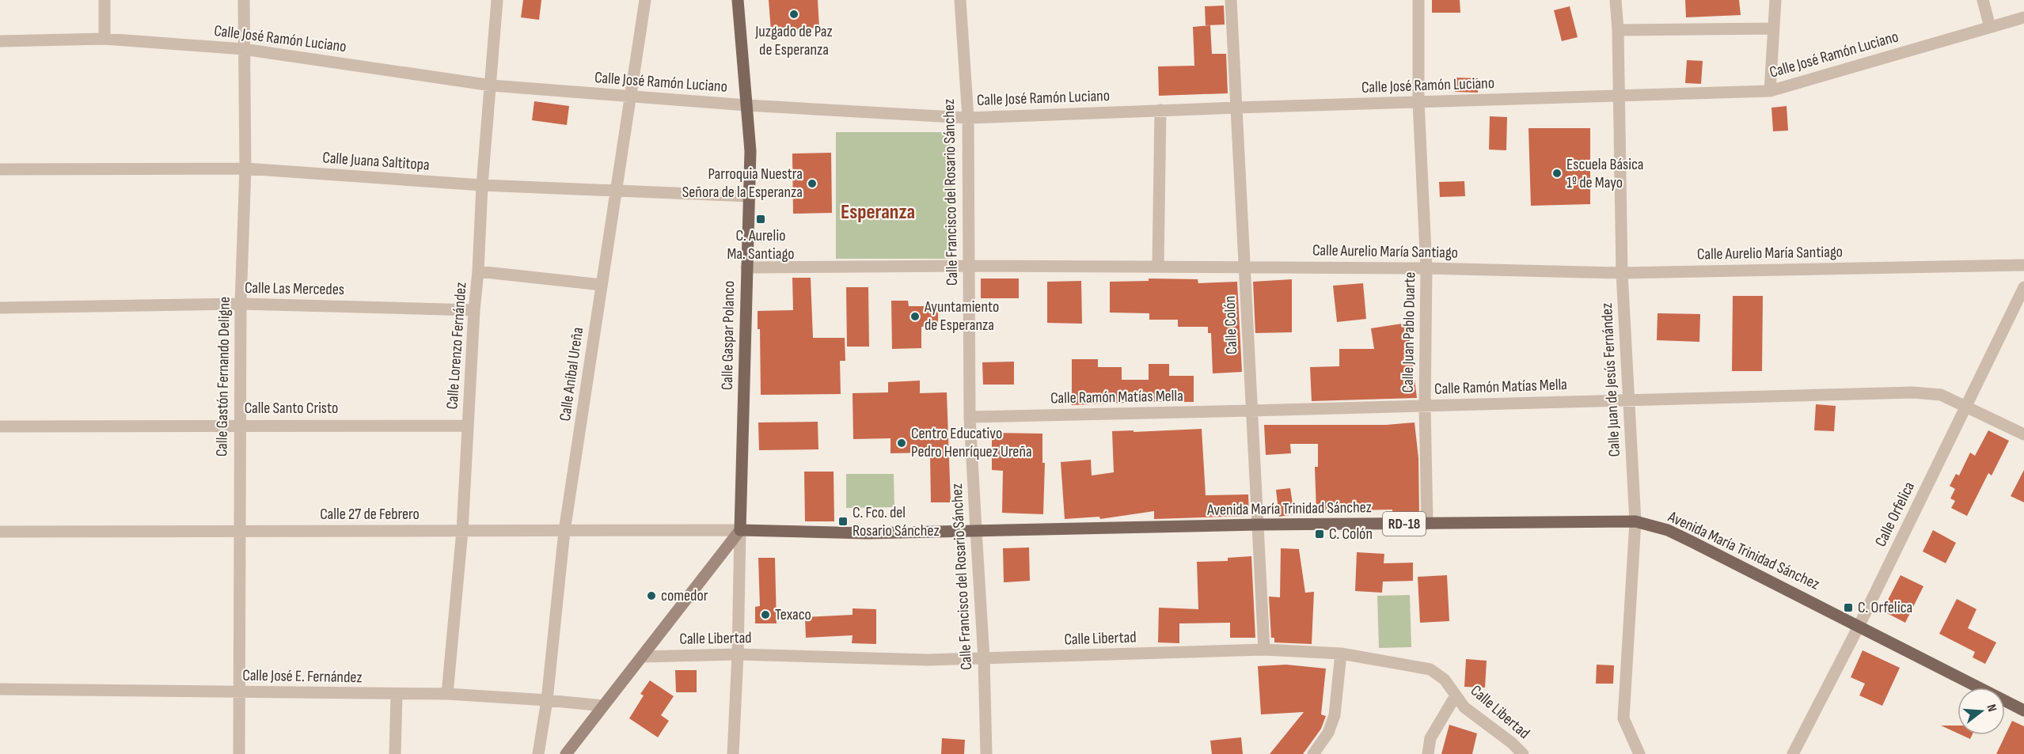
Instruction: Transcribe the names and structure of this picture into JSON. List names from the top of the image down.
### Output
{
  "streets": {
    "main road": ["Calle Gaspar Polanco", "Avenida María Trinidad Sánchez", "RD-18"],
    "street": [
      "Calle José Ramón Luciano",
      "Calle Juana Saltitopa",
      "Calle Francisco del Rosario Sánchez",
      "Calle Aurelio María Santiago",
      "Calle Las Mercedes",
      "Calle Colón",
      "Calle Juan Pablo Duarte",
      "Calle Lorenzo Fernández",
      "Calle Aníbal Ureña",
      "Calle Gastón Fernando Deligne",
      "Calle Juan de Jesús Fernández",
      "Calle Ramón Matías Mella",
      "Calle Santo Cristo",
      "Calle 27 de Febrero",
      "Calle Orfelica",
      "Calle Libertad",
      "Calle José E. Fernández"
    ]
  },
  "crossings": [
    ["Calle José Ramón Luciano", "Calle Francisco del Rosario Sánchez"],
    ["Calle José Ramón Luciano", "Calle Colón"],
    ["Calle José Ramón Luciano", "Calle Juan Pablo Duarte"],
    ["Calle José Ramón Luciano", "Calle Gaspar Polanco"],
    ["Calle José Ramón Luciano", "Calle Lorenzo Fernández"],
    ["Calle José Ramón Luciano", "Calle Aníbal Ureña"],
    ["Calle José Ramón Luciano", "Calle Gastón Fernando Deligne"],
    ["Calle José Ramón Luciano", "Calle Juan de Jesús Fernández"],
    ["Calle Juana Saltitopa", "Calle Gaspar Polanco"],
    ["Calle Juana Saltitopa", "Calle Lorenzo Fernández"],
    ["Calle Juana Saltitopa", "Calle Aníbal Ureña"],
    ["Calle Juana Saltitopa", "Calle Gastón Fernando Deligne"],
    ["Calle Francisco del Rosario Sánchez", "Calle Aurelio María Santiago"],
    ["Calle Francisco del Rosario Sánchez", "Calle Ramón Matías Mella"],
    ["Calle Francisco del Rosario Sánchez", "Avenida María Trinidad Sánchez"],
    ["Calle Francisco del Rosario Sánchez", "Calle Libertad"],
    ["Calle Aurelio María Santiago", "Calle Colón"],
    ["Calle Aurelio María Santiago", "Calle Juan Pablo Duarte"],
    ["Calle Aurelio María Santiago", "Calle Gaspar Polanco"],
    ["Calle Aurelio María Santiago", "Calle Juan de Jesús Fernández"],
    ["Calle Las Mercedes", "Calle Lorenzo Fernández"],
    ["Calle Las Mercedes", "Calle Gastón Fernando Deligne"],
    ["Calle Colón", "Calle Ramón Matías Mella"],
    ["Calle Colón", "Avenida María Trinidad Sánchez"],
    ["Calle Colón", "Calle Libertad"],
    ["Calle Juan Pablo Duarte", "Calle Ramón Matías Mella"],
    ["Calle Juan Pablo Duarte", "Avenida María Trinidad Sánchez"],
    ["Calle Gaspar Polanco", "Avenida María Trinidad Sánchez"],
    ["Calle Gaspar Polanco", "Calle 27 de Febrero"],
    ["Calle Lorenzo Fernández", "Calle Santo Cristo"],
    ["Calle Lorenzo Fernández", "Calle 27 de Febrero"],
    ["Calle Lorenzo Fernández", "Calle José E. Fernández"],
    ["Calle Aníbal Ureña", "Calle 27 de Febrero"],
    ["Calle Aníbal Ureña", "Calle José E. Fernández"],
    ["Calle Gastón Fernando Deligne", "Calle Santo Cristo"],
    ["Calle Gastón Fernando Deligne", "Calle 27 de Febrero"],
    ["Calle Gastón Fernando Deligne", "Calle José E. Fernández"],
    ["Calle Juan de Jesús Fernández", "Calle Ramón Matías Mella"],
    ["Calle Juan de Jesús Fernández", "Avenida María Trinidad Sánchez"],
    ["Calle Ramón Matías Mella", "Calle Orfelica"],
    ["Avenida María Trinidad Sánchez", "Calle 27 de Febrero"],
    ["Avenida María Trinidad Sánchez", "Calle Orfelica"]
  ],
  "districts": ["Esperanza"],
  "places": {
    "other": [
      "Juzgado de Paz de Esperanza",
      "Escuela Básica 1º de Mayo",
      "Parroquia Nuestra Señora de la Esperanza",
      "Ayuntamiento de Esperanza",
      "Centro Educativo Pedro Henríquez Ureña",
      "comedor",
      "Texaco"
    ],
    "transit": [
      "C. Aurelio Ma. Santiago",
      "C. Fco. del Rosario Sánchez",
      "C. Colón",
      "C. Orfelica"
    ]
  },
  "north": "right"
}
